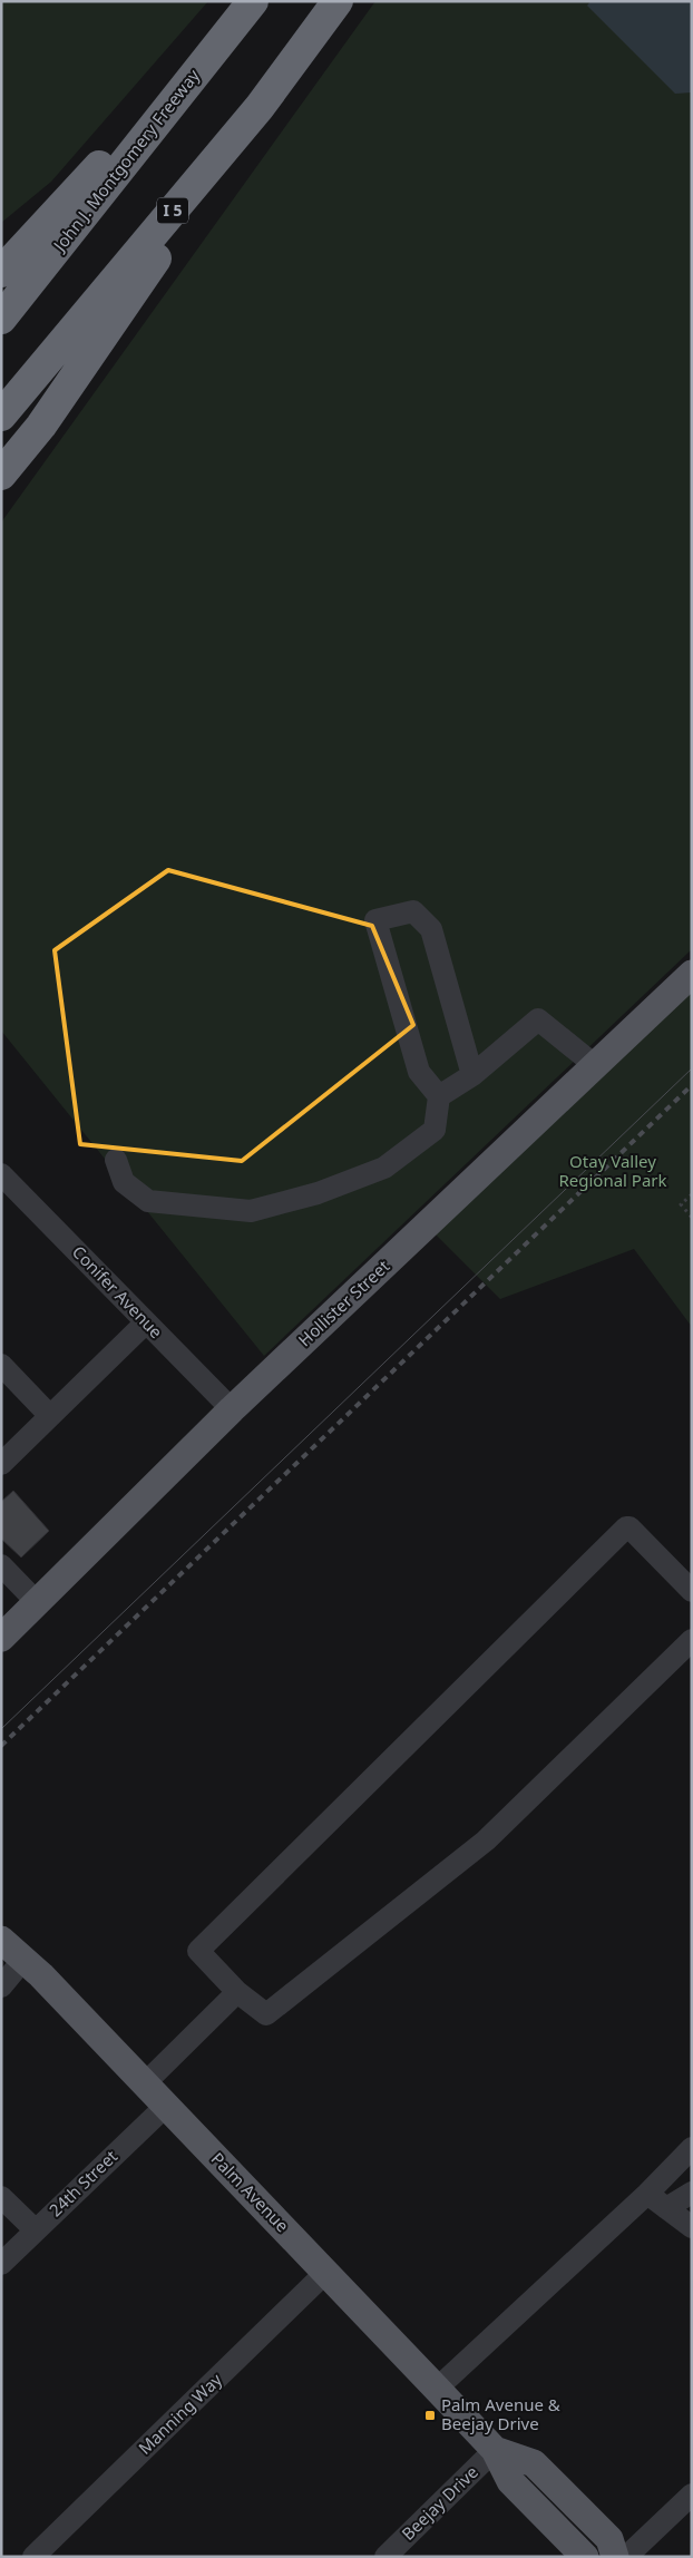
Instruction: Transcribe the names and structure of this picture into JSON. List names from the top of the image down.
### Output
{
  "streets": {
    "highway": ["John J. Montgomery Freeway", "I 5"],
    "main road": ["Hollister Street", "Palm Avenue"],
    "street": [
      "Conifer Avenue",
      "24th Street",
      "Manning Way",
      "Beejay Drive"
    ]
  },
  "crossings": [
    ["Conifer Avenue", "Hollister Street"],
    ["24th Street", "Palm Avenue"],
    ["Palm Avenue", "Manning Way"],
    ["Palm Avenue", "Beejay Drive"]
  ],
  "parks": ["Otay Valley Regional Park"],
  "places": {
    "transit": ["Palm Avenue & Beejay Drive"]
  }
}
